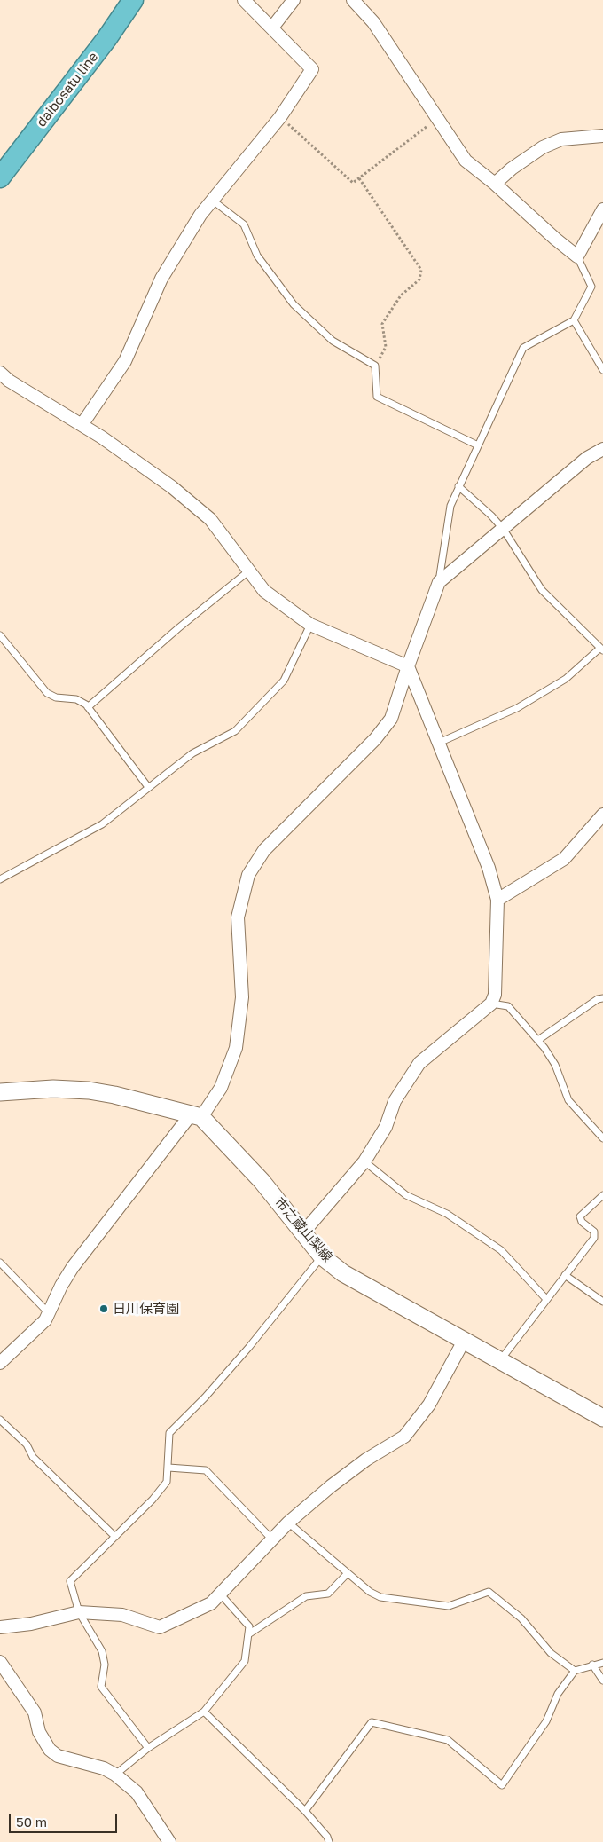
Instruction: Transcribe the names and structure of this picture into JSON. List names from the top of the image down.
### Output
{
  "streets": {
    "highway": ["daibosatu line"],
    "main road": ["市之蔵山梨線"]
  },
  "places": ["日川保育園"],
  "scale_bar": "50 m"
}
